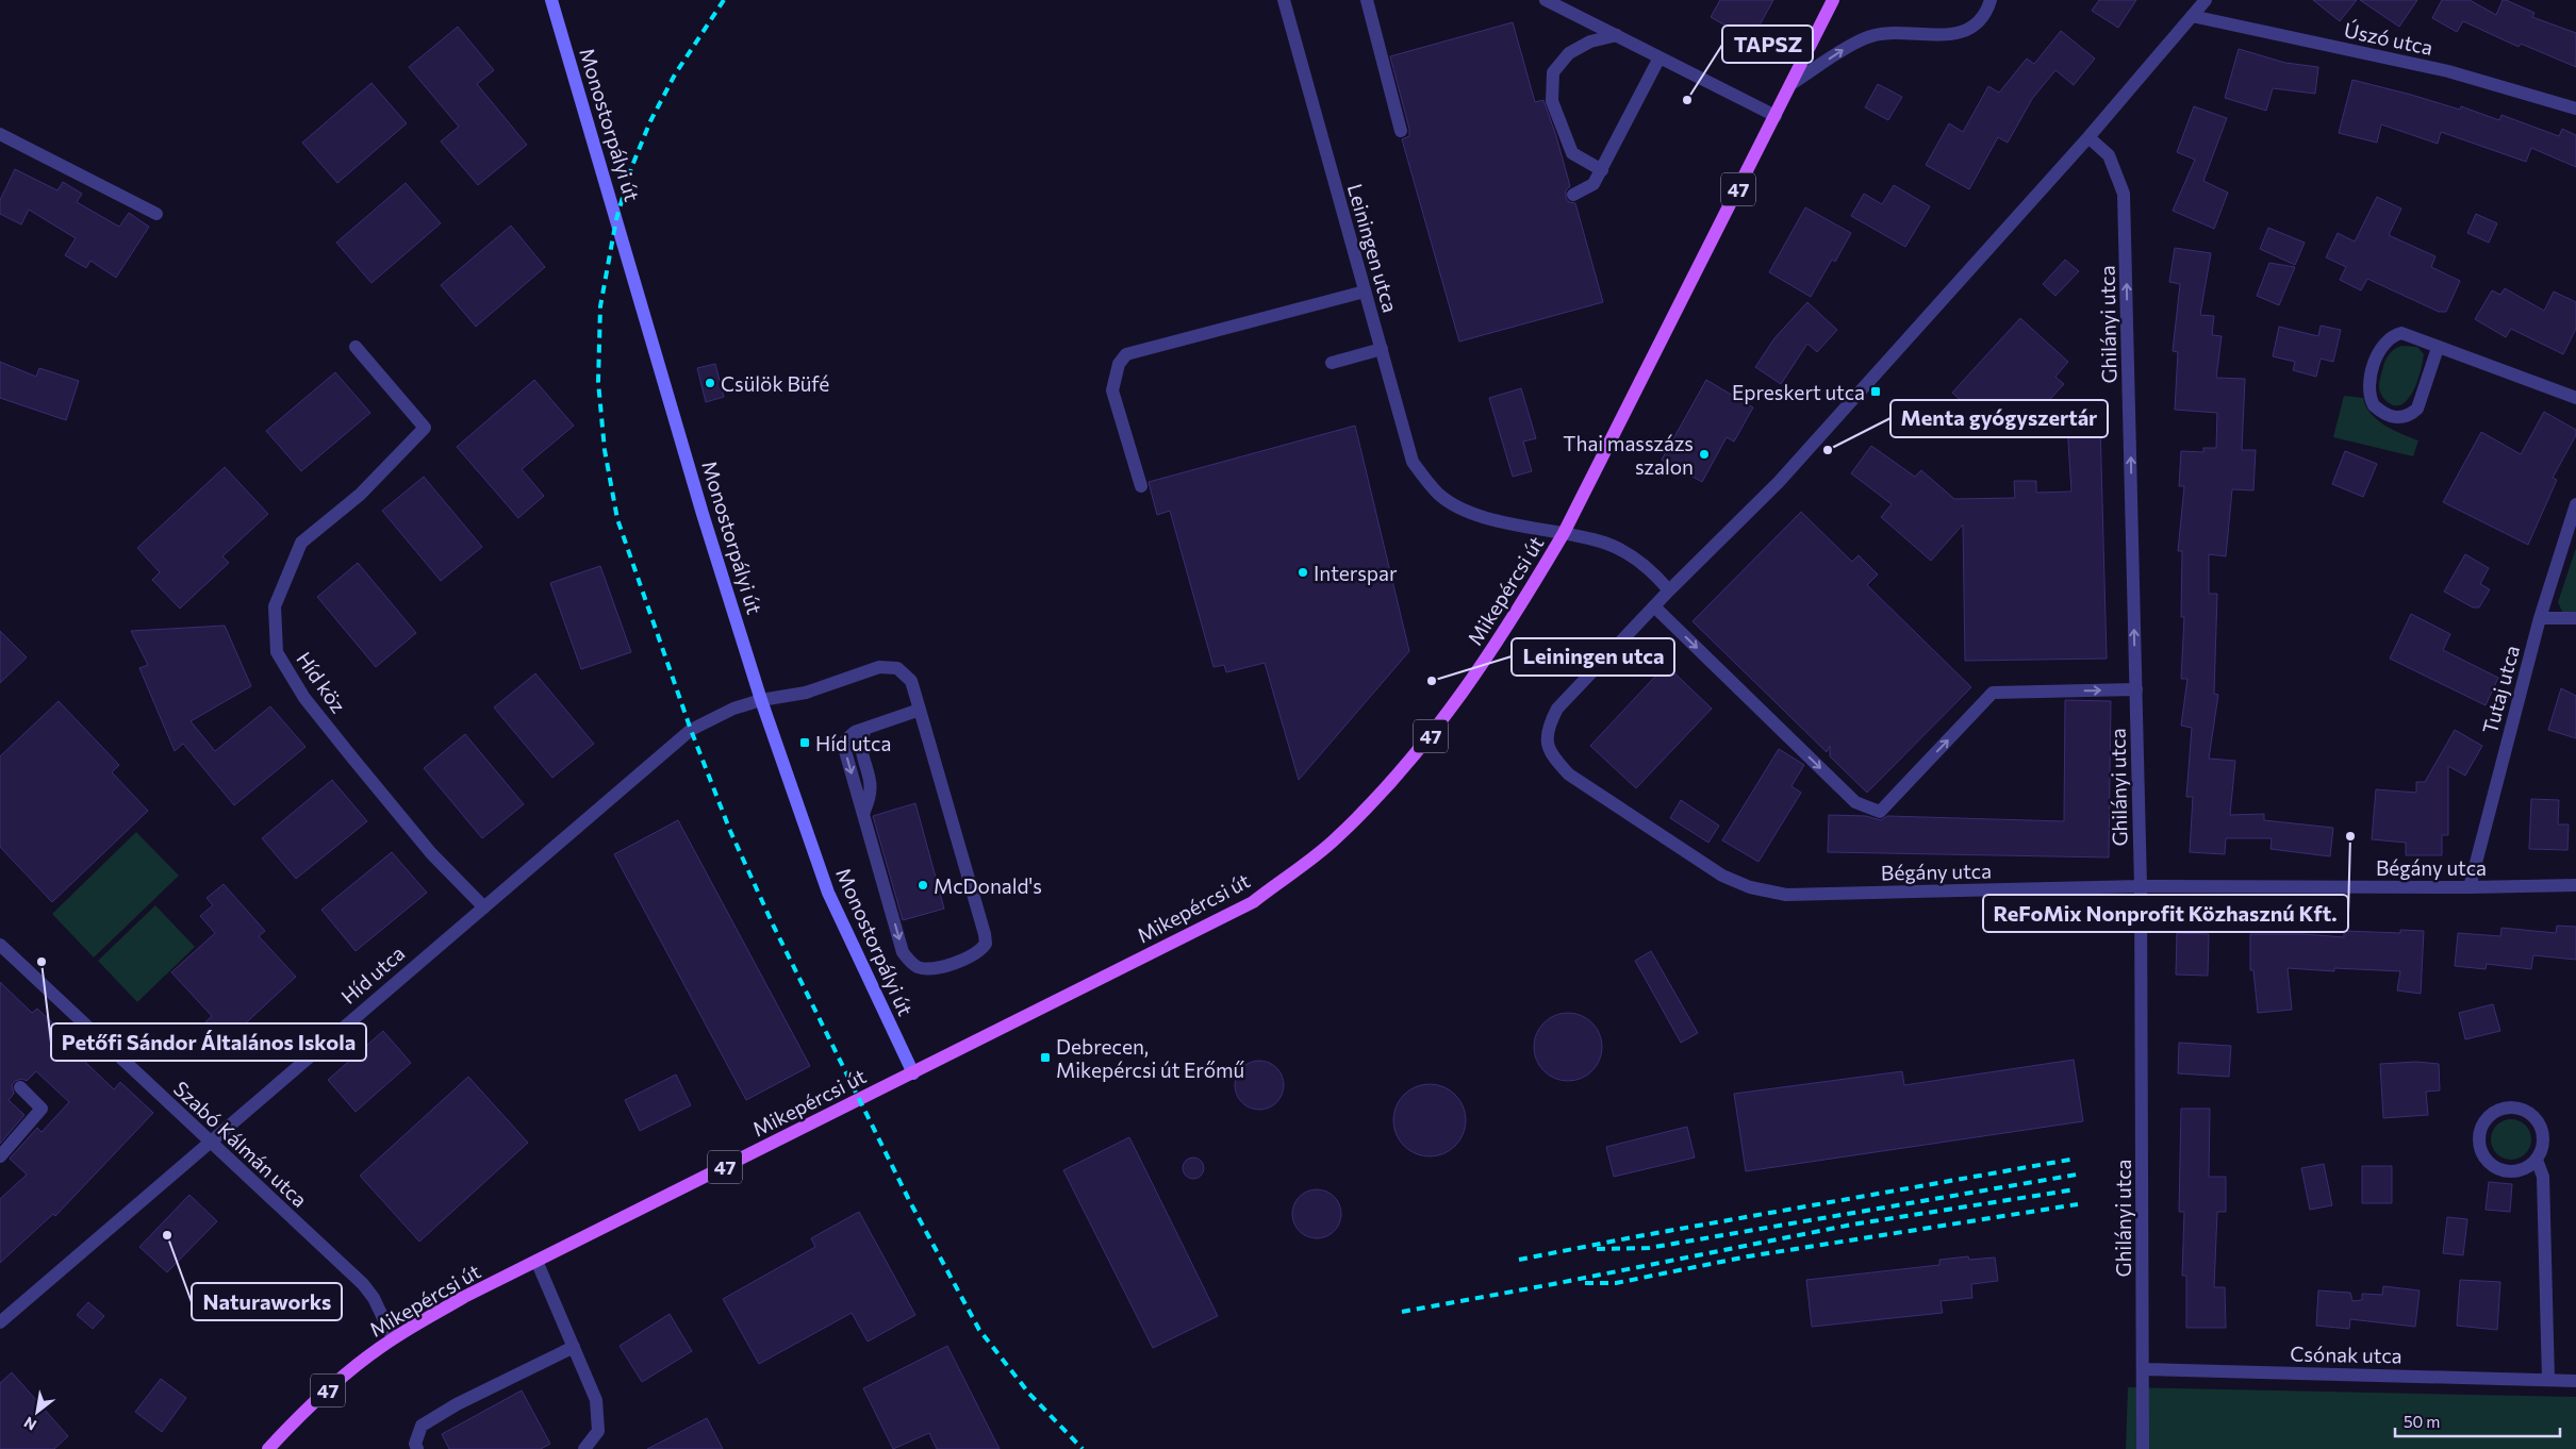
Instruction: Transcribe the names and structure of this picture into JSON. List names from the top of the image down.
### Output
{
  "streets": {
    "main road": ["47", "Mikepércsi út"],
    "street": [
      "Úszó utca",
      "Monostorpályi út",
      "Leiningen utca",
      "Ghilányi utca",
      "Híd köz",
      "Tutaj utca",
      "Bégány utca",
      "Híd utca",
      "Szabó Kálmán utca",
      "Csónak utca"
    ]
  },
  "crossings": [
    ["Monostorpályi út", "Mikepércsi út"],
    ["Monostorpályi út", "Híd utca"],
    ["Leiningen utca", "Mikepércsi út"],
    ["Ghilányi utca", "Bégány utca"],
    ["Ghilányi utca", "Csónak utca"],
    ["Mikepércsi út", "Szabó Kálmán utca"],
    ["Híd köz", "Híd utca"],
    ["Tutaj utca", "Bégány utca"],
    ["Híd utca", "Szabó Kálmán utca"]
  ],
  "one_way": ["Ghilányi utca"],
  "places": {
    "other": [
      "TAPSZ",
      "Csülök Büfé",
      "Menta gyógyszertár",
      "Thai masszázs szalon",
      "Interspar",
      "Leiningen utca",
      "ReFoMix Nonprofit Közhasznú Kft.",
      "McDonald's",
      "Petőfi Sándor Általános Iskola",
      "Naturaworks"
    ],
    "transit": ["Epreskert utca", "Híd utca", "Debrecen, Mikepércsi út Erőmű"]
  },
  "scale_bar": "50 m",
  "north": "bottom left"
}
